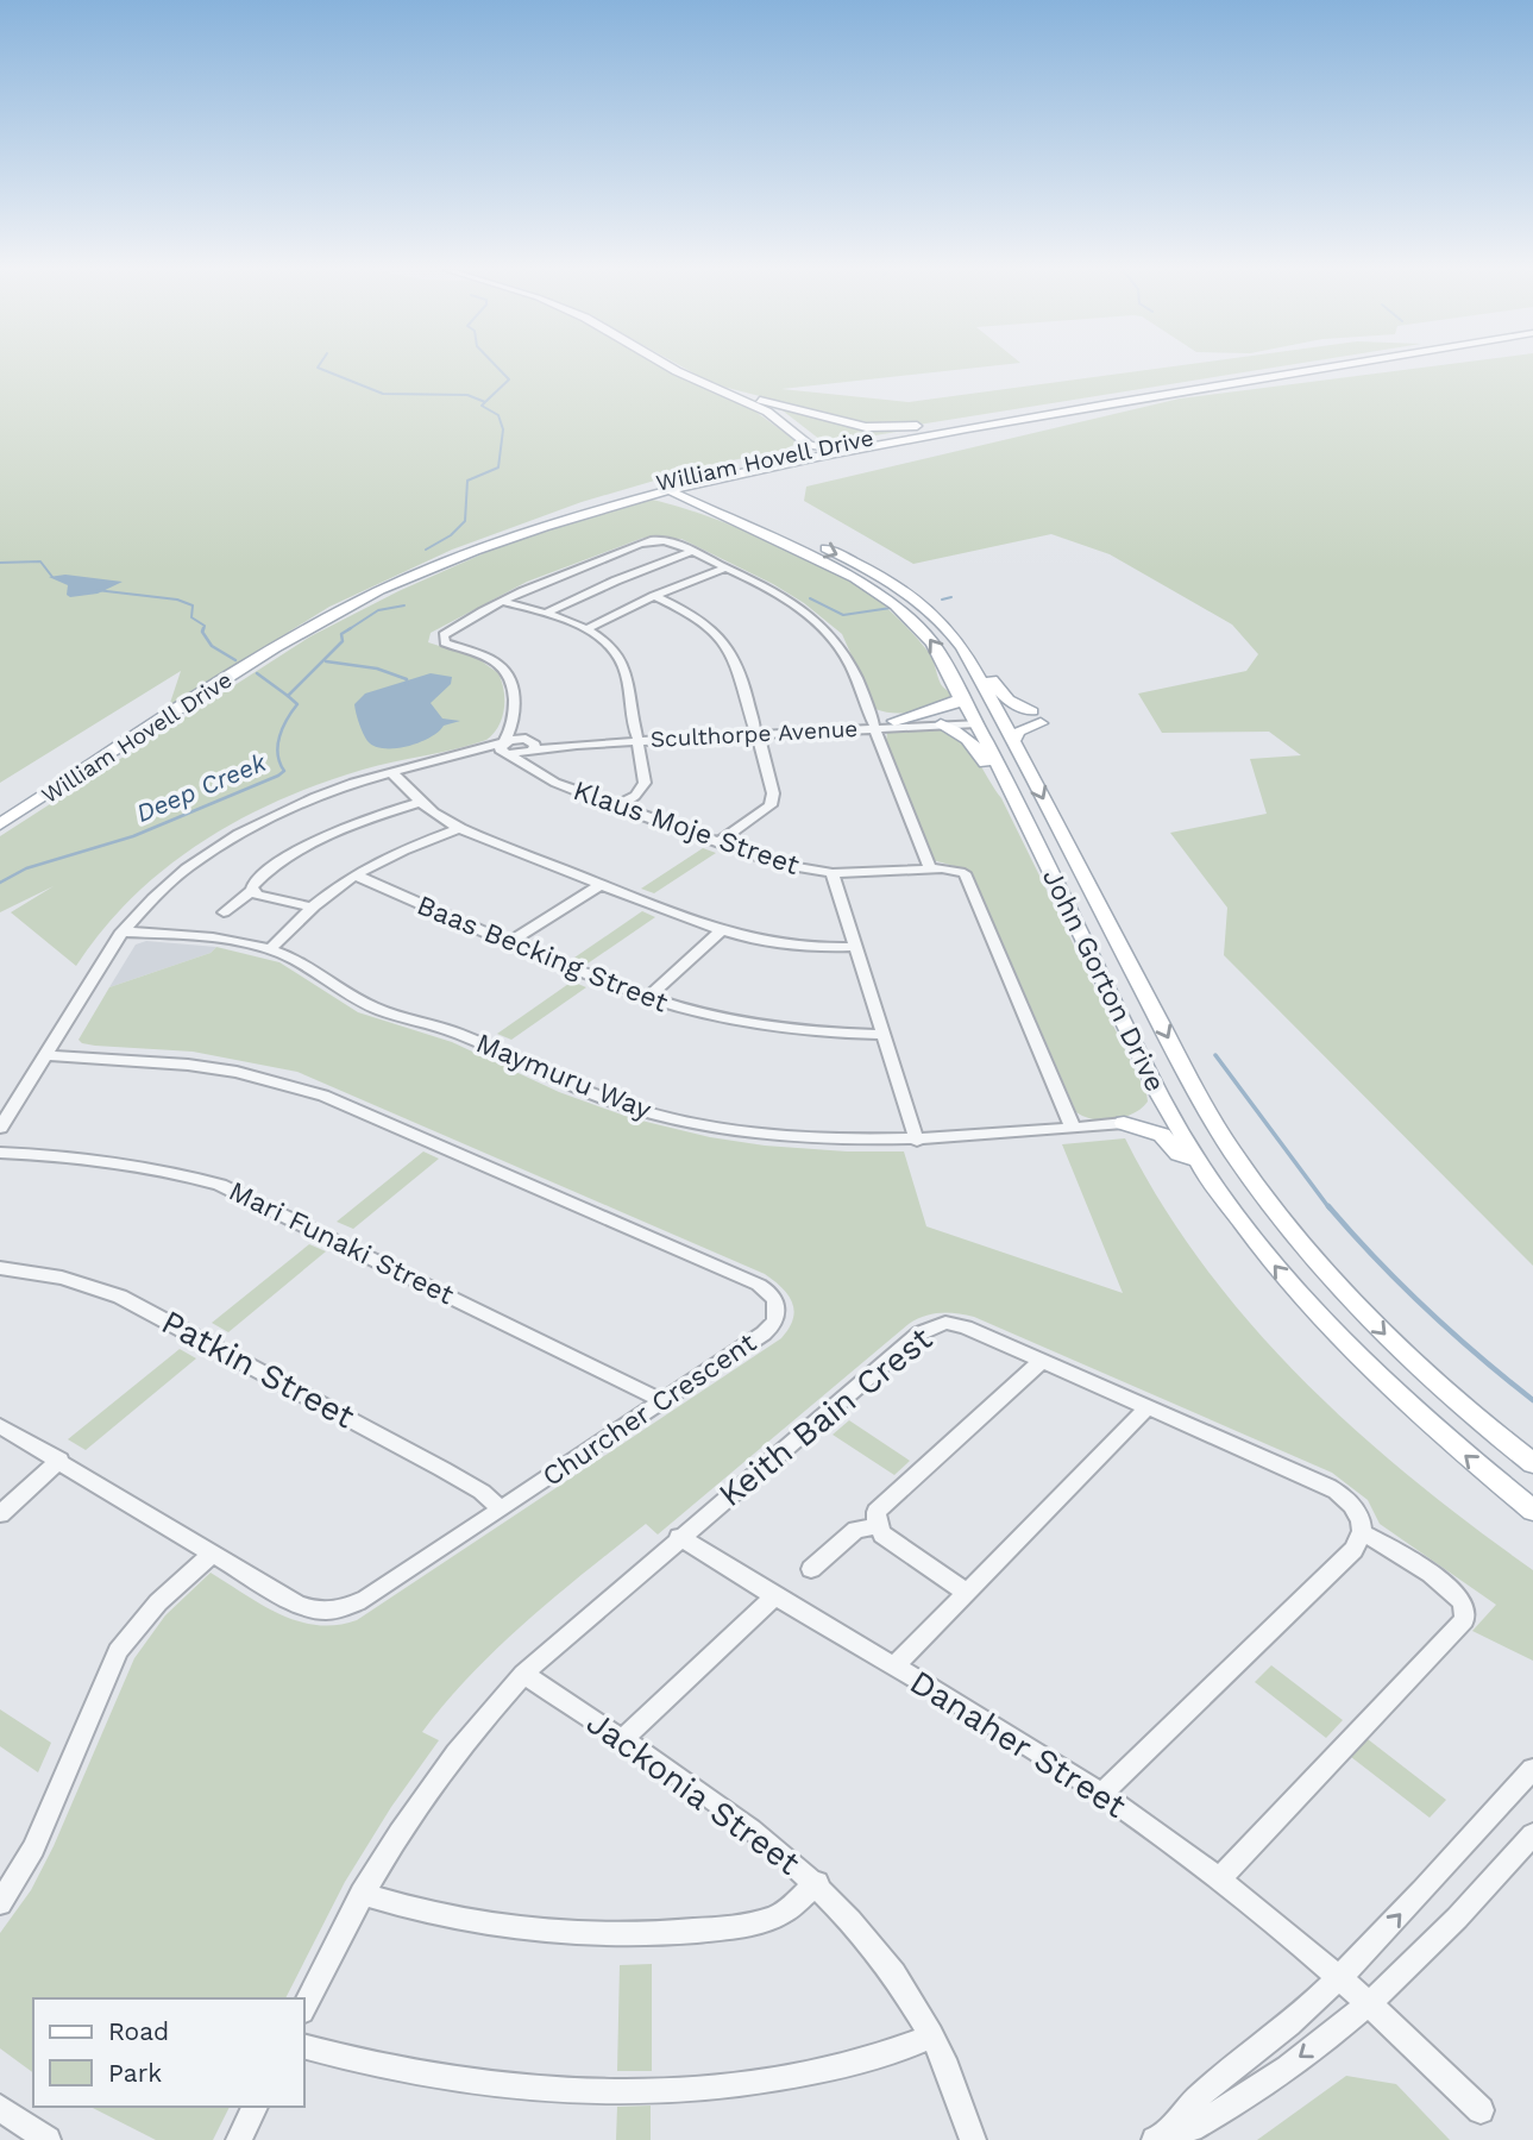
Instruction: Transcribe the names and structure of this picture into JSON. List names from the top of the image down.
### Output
{
  "streets": {
    "main road": ["William Hovell Drive", "John Gorton Drive"],
    "street": [
      "Sculthorpe Avenue",
      "Klaus Moje Street",
      "Baas Becking Street",
      "Maymuru Way",
      "Mari Funaki Street",
      "Patkin Street",
      "Churcher Crescent",
      "Keith Bain Crest",
      "Danaher Street",
      "Jackonia Street"
    ]
  },
  "crossings": [
    ["William Hovell Drive", "John Gorton Drive"],
    ["Sculthorpe Avenue", "Klaus Moje Street"],
    ["Sculthorpe Avenue", "John Gorton Drive"],
    ["Klaus Moje Street", "Maymuru Way"],
    ["Mari Funaki Street", "Churcher Crescent"],
    ["Patkin Street", "Churcher Crescent"],
    ["Keith Bain Crest", "Danaher Street"],
    ["Keith Bain Crest", "Jackonia Street"]
  ],
  "water": ["Deep Creek"],
  "legend": ["Road", "Park"]
}
